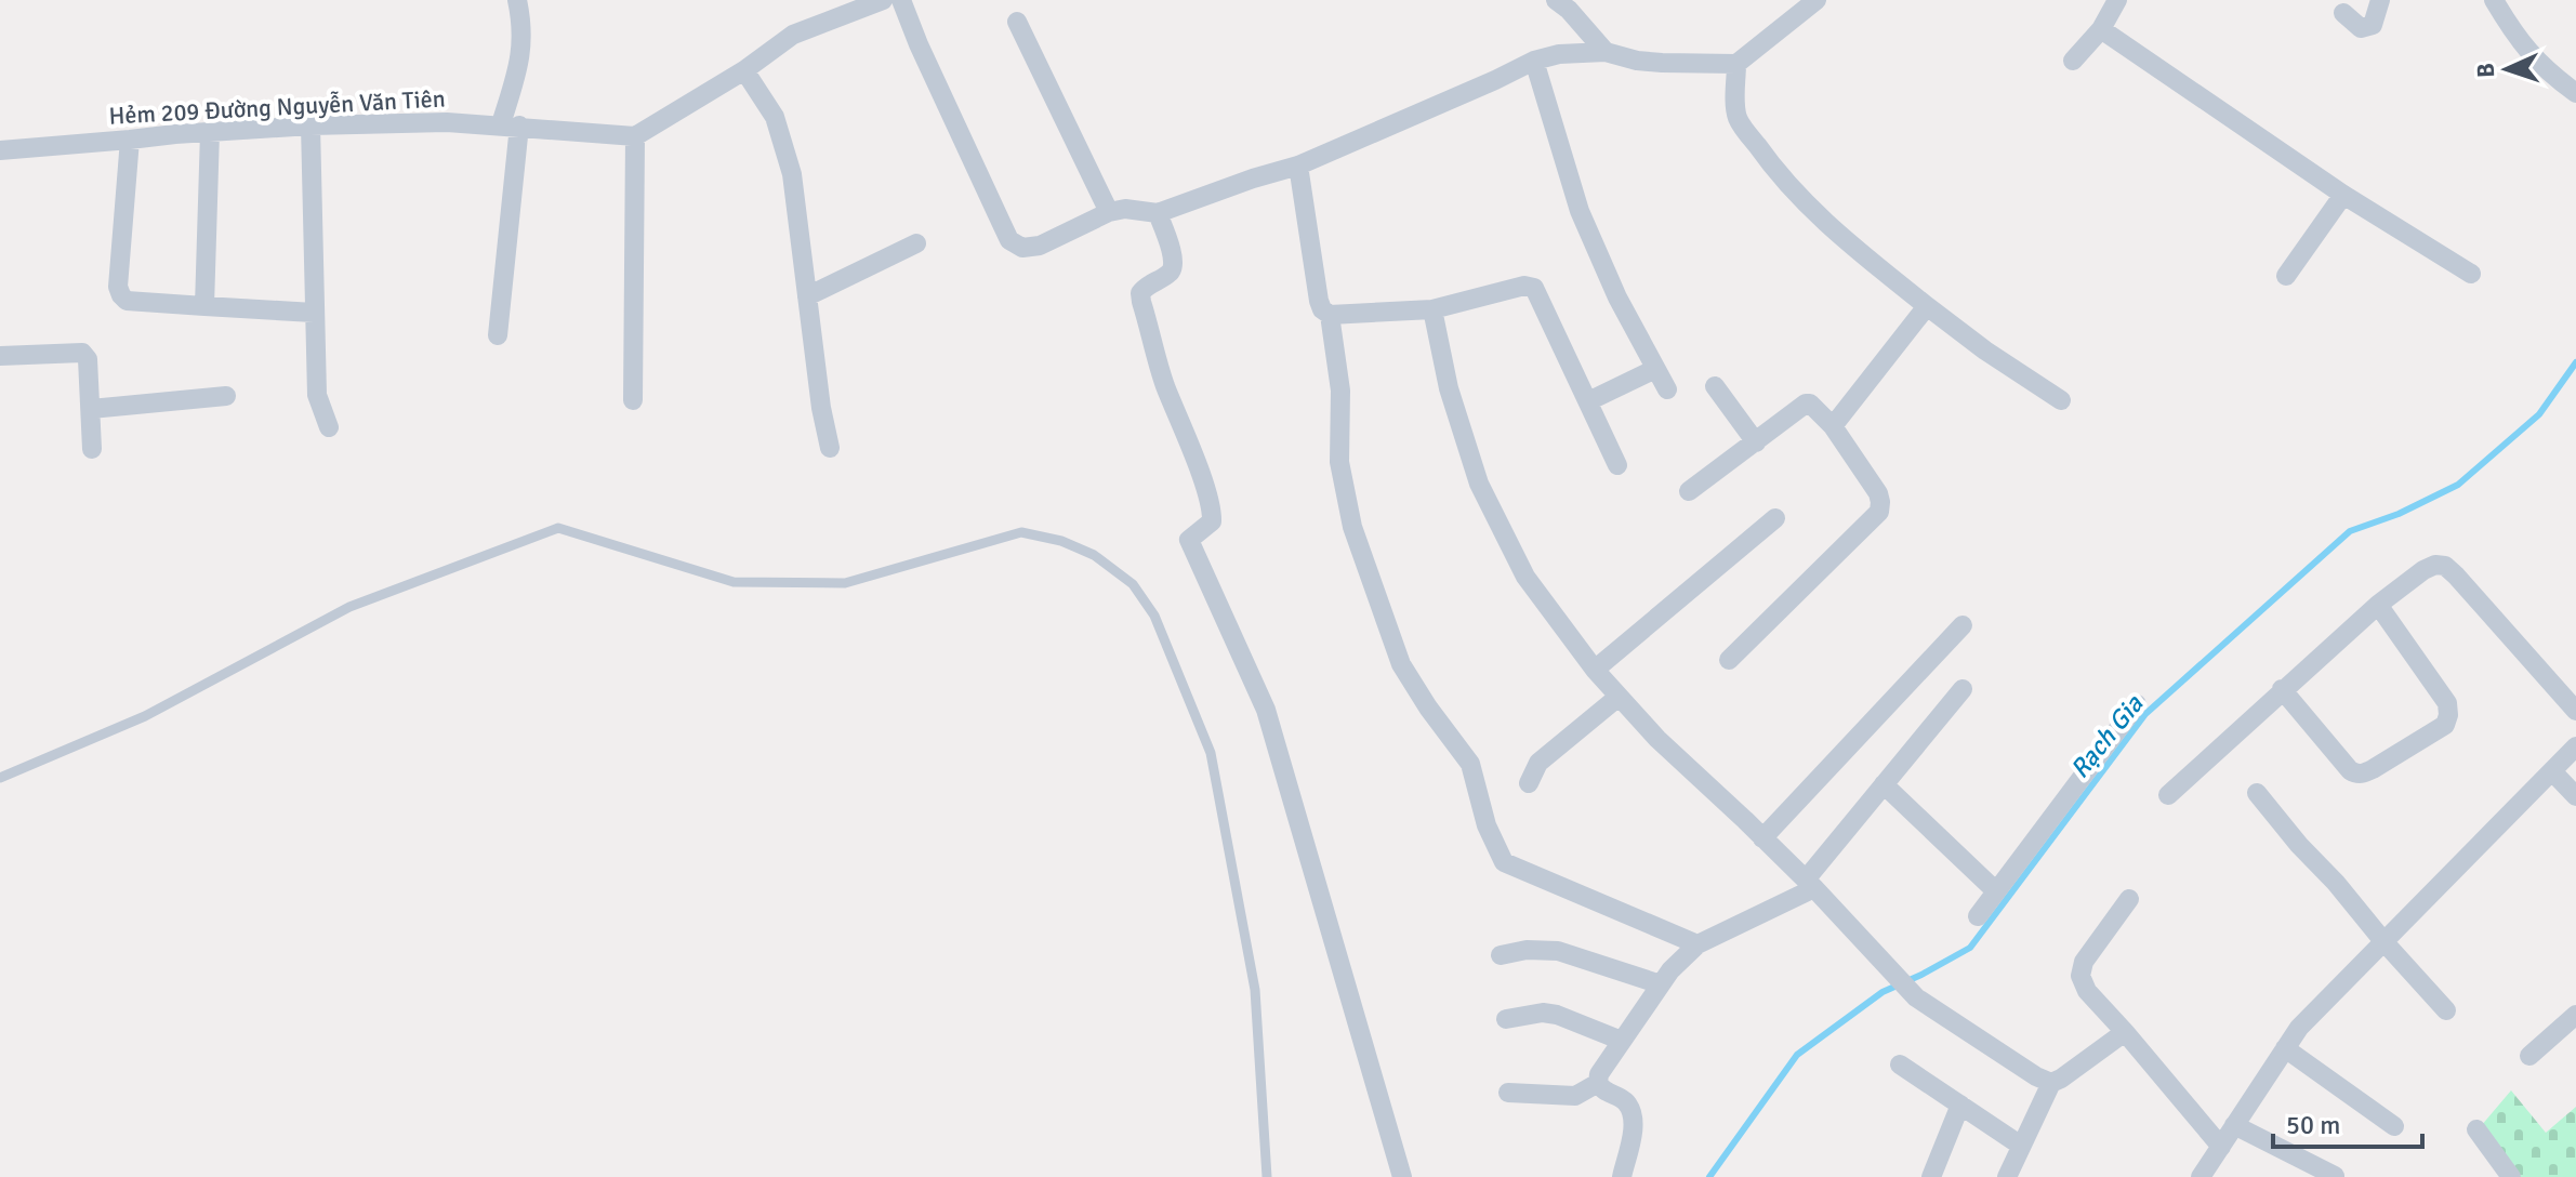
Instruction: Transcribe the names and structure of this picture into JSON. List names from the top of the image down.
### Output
{
  "streets": {
    "street": ["Hẻm 209 Đường Nguyễn Văn Tiên"]
  },
  "water": ["Rạch Gia"],
  "scale_bar": "50 m",
  "north": "left"
}
